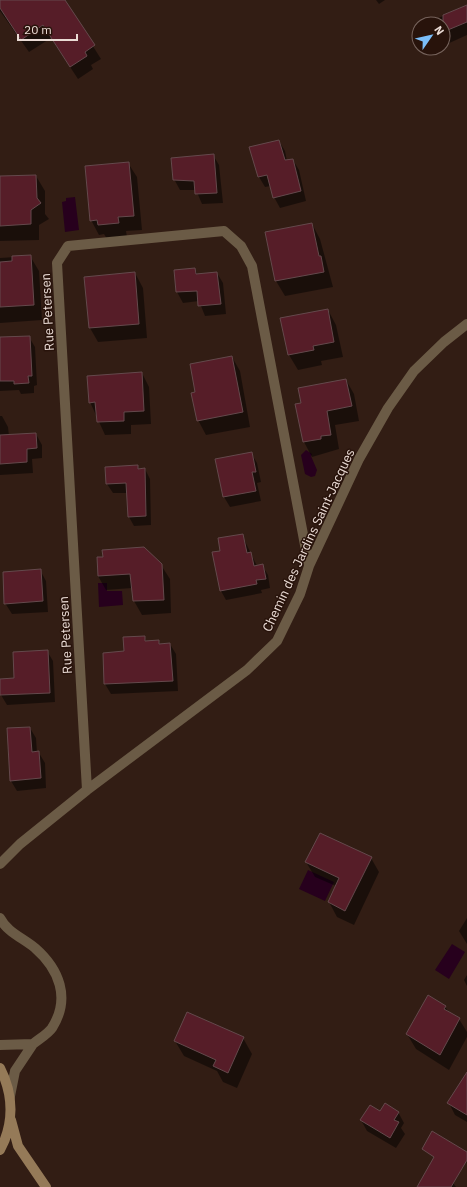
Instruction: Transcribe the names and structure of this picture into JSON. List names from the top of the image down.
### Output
{
  "streets": {
    "street": ["Rue Petersen", "Chemin des Jardins Saint-Jacques"]
  },
  "crossings": [
    ["Rue Petersen", "Chemin des Jardins Saint-Jacques"]
  ],
  "scale_bar": "20 m",
  "north": "top right"
}
